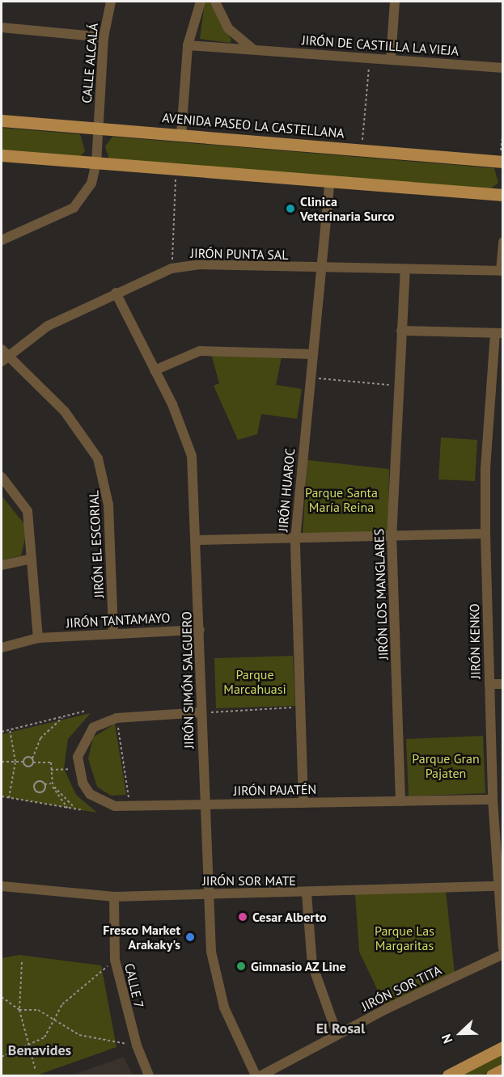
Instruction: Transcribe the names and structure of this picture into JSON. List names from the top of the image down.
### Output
{
  "streets": {
    "main road": ["AVENIDA PASEO LA CASTELLANA"],
    "street": [
      "JIRÓN DE CASTILLA LA VIEJA",
      "CALLE ALCALÁ",
      "JIRÓN PUNTA SAL",
      "JIRÓN HUAROC",
      "JIRÓN EL ESCORIAL",
      "JIRÓN LOS MANGLARES",
      "JIRÓN TANTAMAYO",
      "JIRÓN KENKO",
      "JIRÓN SIMÓN SALGUERO",
      "JIRÓN PAJATÉN",
      "JIRÓN SOR MATE",
      "CALLE 7",
      "JIRÓN SOR TITA"
    ]
  },
  "crossings": [
    ["CALLE ALCALÁ", "AVENIDA PASEO LA CASTELLANA"],
    ["JIRÓN PUNTA SAL", "JIRÓN HUAROC"],
    ["JIRÓN PUNTA SAL", "JIRÓN EL ESCORIAL"],
    ["JIRÓN PUNTA SAL", "JIRÓN LOS MANGLARES"],
    ["JIRÓN PUNTA SAL", "JIRÓN SIMÓN SALGUERO"],
    ["JIRÓN HUAROC", "JIRÓN PAJATÉN"],
    ["JIRÓN EL ESCORIAL", "JIRÓN TANTAMAYO"],
    ["JIRÓN LOS MANGLARES", "JIRÓN PAJATÉN"],
    ["JIRÓN TANTAMAYO", "JIRÓN SIMÓN SALGUERO"],
    ["JIRÓN KENKO", "JIRÓN PAJATÉN"],
    ["JIRÓN KENKO", "JIRÓN SOR MATE"],
    ["JIRÓN SIMÓN SALGUERO", "JIRÓN PAJATÉN"],
    ["JIRÓN SIMÓN SALGUERO", "JIRÓN SOR MATE"],
    ["JIRÓN SOR MATE", "CALLE 7"]
  ],
  "districts": ["El Rosal", "Benavides"],
  "parks": [
    "Parque Santa María Reina",
    "Parque Marcahuasi",
    "Parque Gran Pajaten",
    "Parque Las Margaritas"
  ],
  "places": [
    "Clinica Veterinaria Surco",
    "Cesar Alberto",
    "Fresco Market Arakaky's",
    "Gimnasio AZ Line"
  ],
  "north": "left"
}
